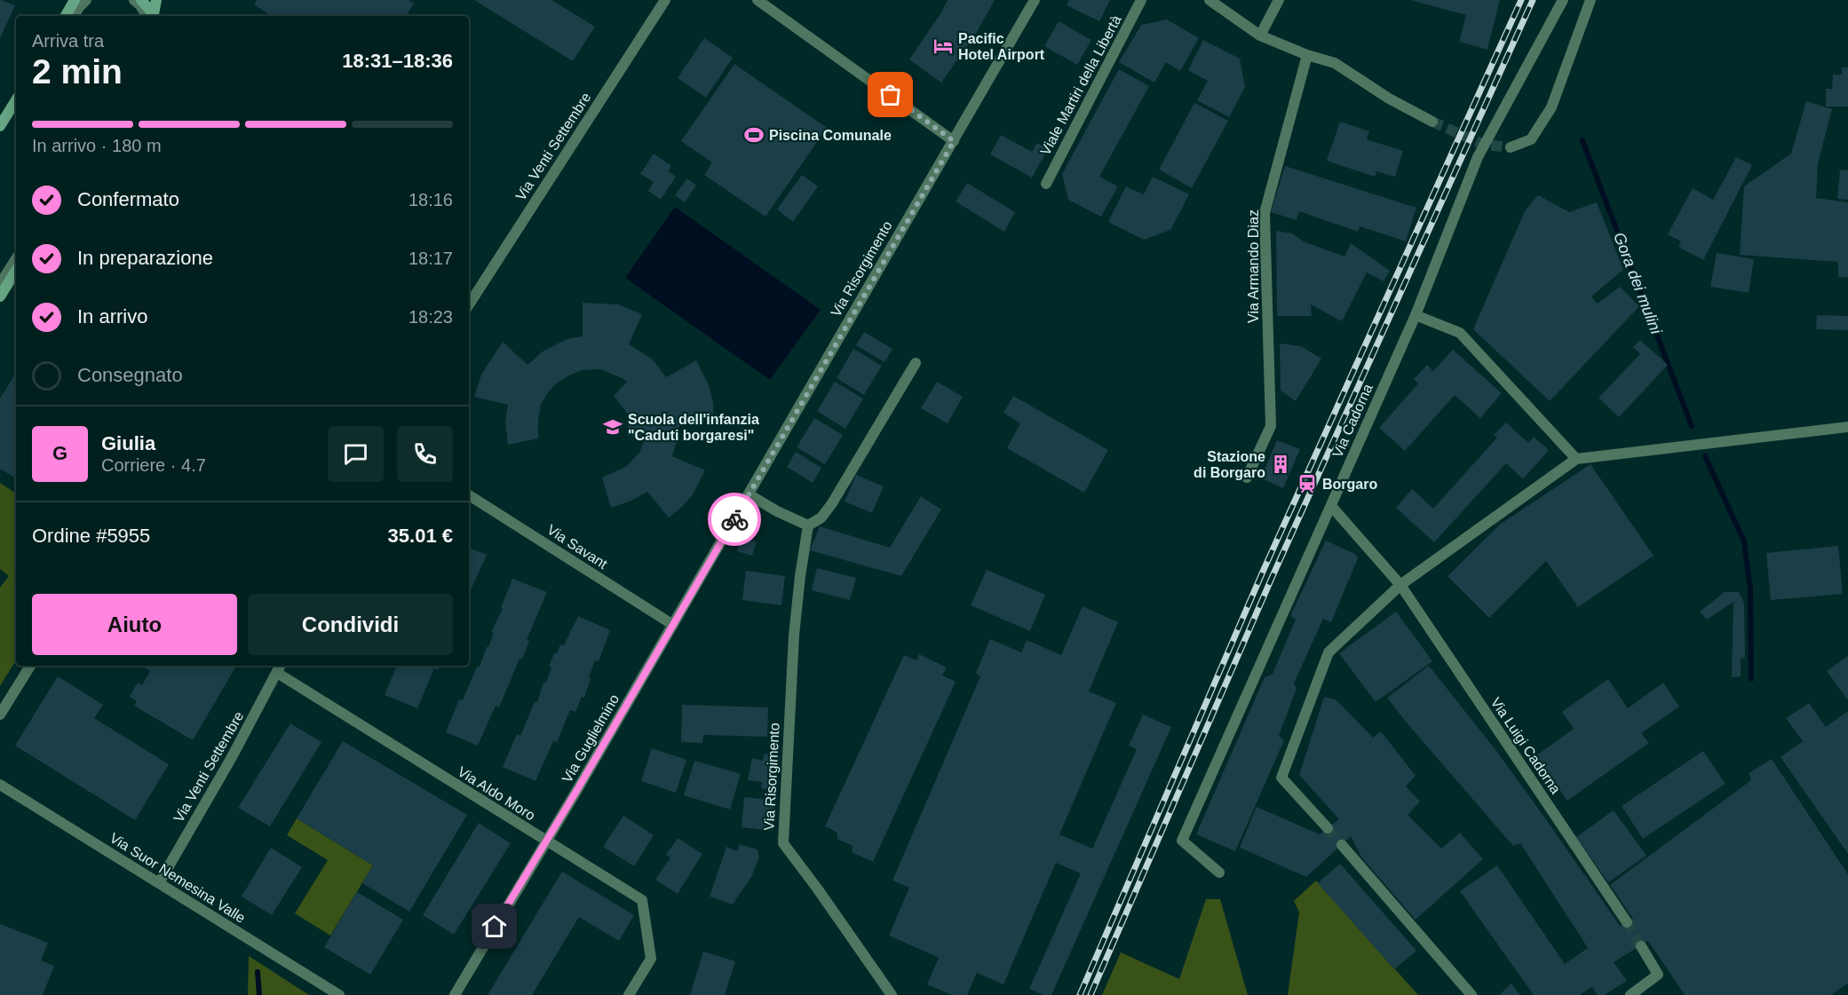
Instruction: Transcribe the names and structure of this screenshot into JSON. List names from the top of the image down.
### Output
{
  "streets": {
    "street": [
      "Viale Martiri della Libertà",
      "Via Venti Settembre",
      "Via Armando Diaz",
      "Via Risorgimento",
      "Via Cadorna",
      "Via Savant",
      "Via Guglielmino",
      "Via Luigi Cadorna",
      "Via Aldo Moro",
      "Via Suor Nemesina Valle"
    ]
  },
  "crossings": [
    ["Via Venti Settembre", "Via Aldo Moro"],
    ["Via Venti Settembre", "Via Suor Nemesina Valle"],
    ["Via Risorgimento", "Via Guglielmino"],
    ["Via Cadorna", "Via Luigi Cadorna"],
    ["Via Savant", "Via Guglielmino"],
    ["Via Guglielmino", "Via Aldo Moro"]
  ],
  "water": ["Gora dei mulini"],
  "places": {
    "hotel": ["Pacific Hotel Airport"],
    "sports": ["Piscina Comunale"],
    "school or university": ["Scuola dell'infanzia \"Caduti borgaresi\""],
    "building": ["Stazione di Borgaro"],
    "station": ["Borgaro"]
  },
  "page": {
    "heading": ["2 min", "Arriva tra", "18:31–18:36"],
    "panel": [
      "Giulia",
      "Corriere · 4.7",
      "Ordine #5955",
      "35.01 €"
    ],
    "bar": "In arrivo · 180 m",
    "list": [
      ["Confermato", "18:16"],
      ["In preparazione", "18:17"],
      ["In arrivo", "18:23"],
      "Consegnato"
    ],
    "round": "G",
    "buttons": ["Aiuto", "Condividi"]
  }
}
